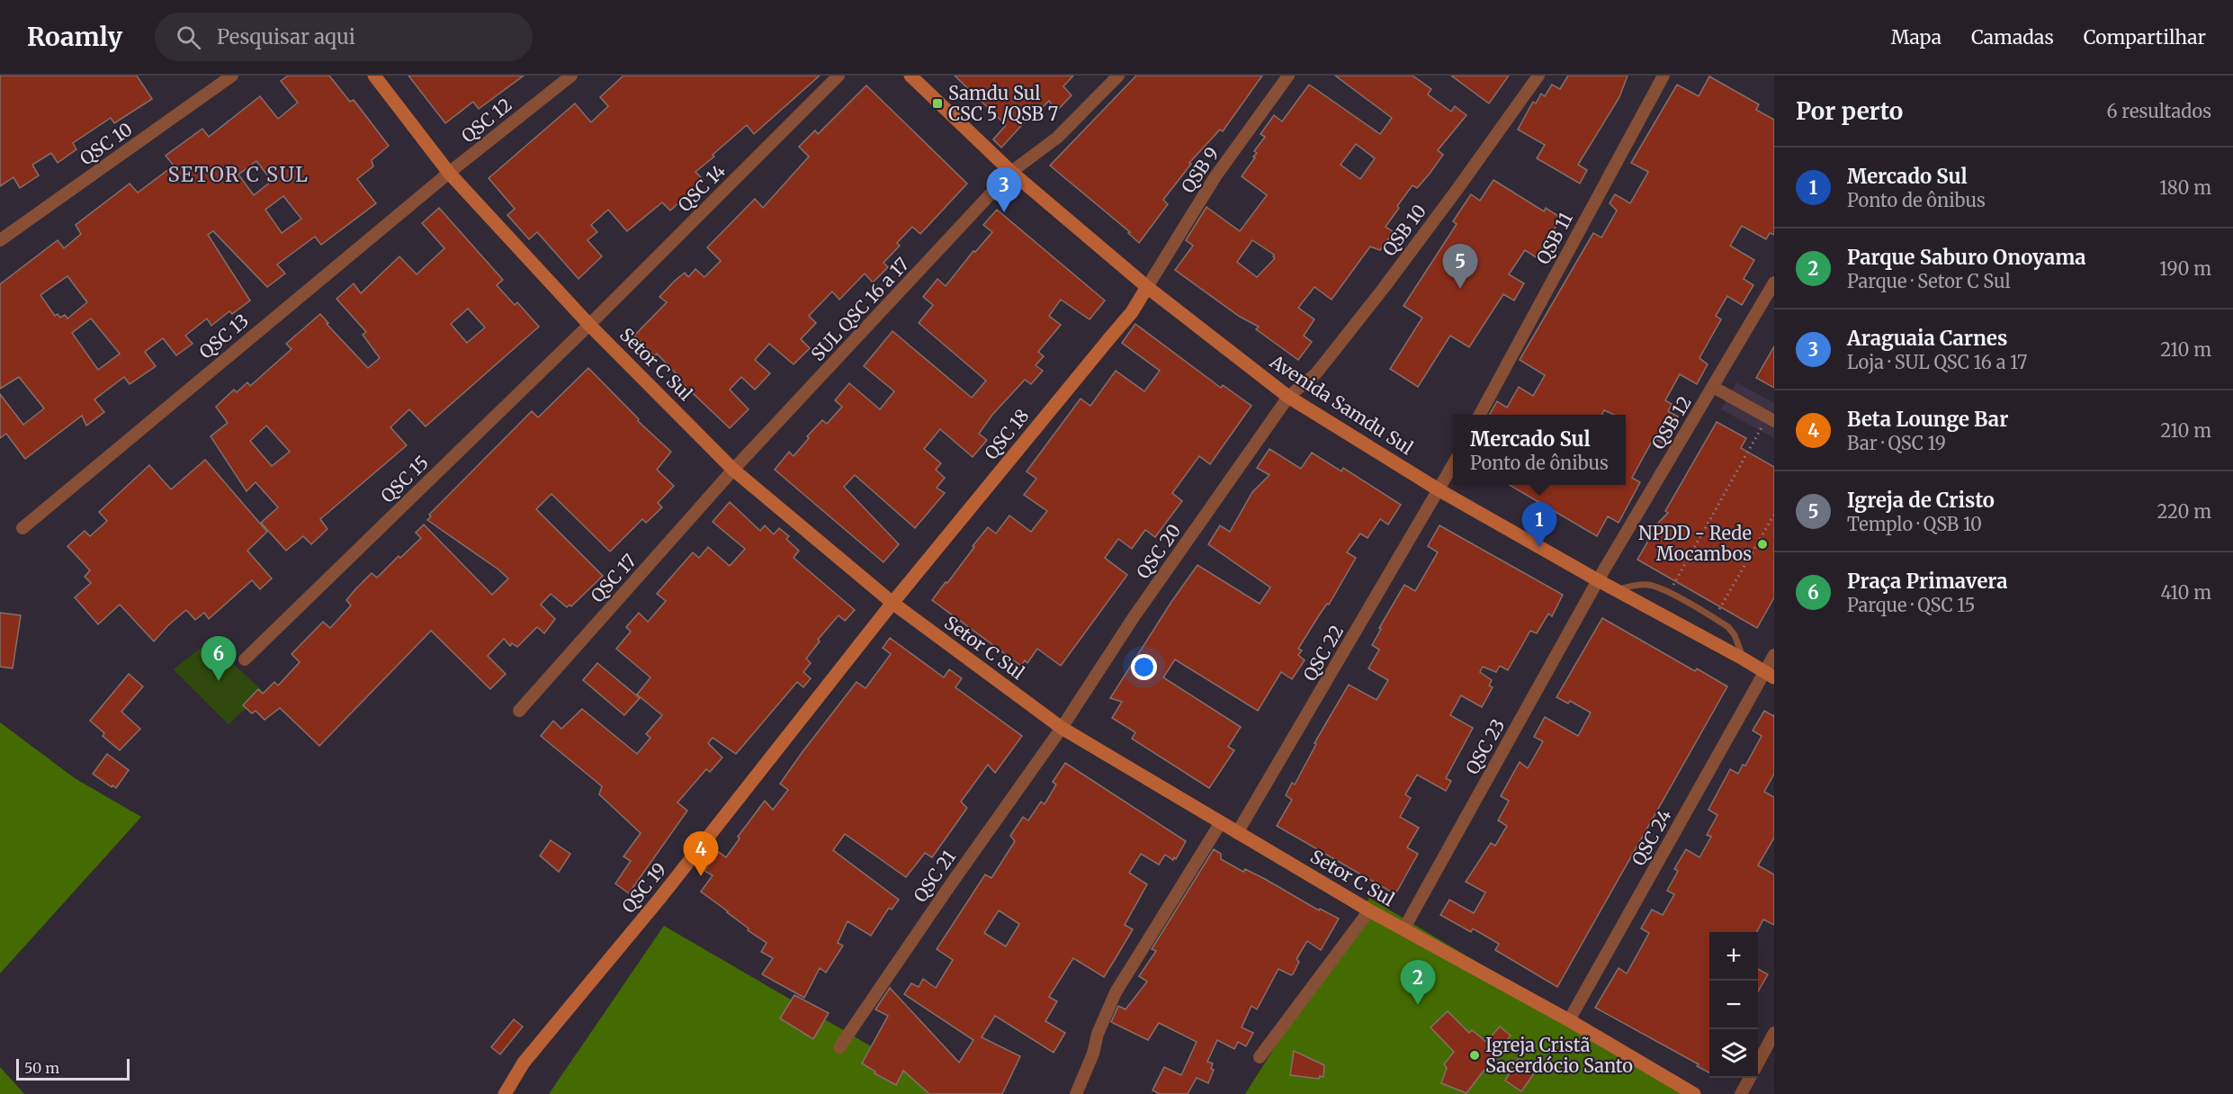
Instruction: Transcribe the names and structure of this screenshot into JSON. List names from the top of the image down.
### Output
{
  "streets": {
    "street": [
      "QSC 12",
      "QSC 10",
      "QSB 9",
      "QSC 14",
      "QSB 10",
      "QSB 11",
      "SUL QSC 16 a 17",
      "QSC 13",
      "Setor C Sul",
      "Avenida Samdu Sul",
      "QSB 12",
      "QSC 18",
      "QSC 15",
      "QSC 20",
      "QSC 17",
      "QSC 22",
      "QSC 23",
      "QSC 24",
      "QSC 21",
      "QSC 19"
    ]
  },
  "crossings": [
    ["QSC 12", "QSC 13"],
    ["QSC 12", "Setor C Sul"],
    ["QSB 9", "Avenida Samdu Sul"],
    ["QSB 9", "QSC 18"],
    ["QSC 14", "Setor C Sul"],
    ["QSC 14", "QSC 15"],
    ["QSB 10", "Avenida Samdu Sul"],
    ["QSB 10", "QSC 20"],
    ["SUL QSC 16 a 17", "Setor C Sul"],
    ["SUL QSC 16 a 17", "Avenida Samdu Sul"],
    ["SUL QSC 16 a 17", "QSC 17"],
    ["QSC 13", "Setor C Sul"],
    ["Setor C Sul", "QSC 18"],
    ["Setor C Sul", "QSC 15"],
    ["Setor C Sul", "QSC 20"],
    ["Setor C Sul", "QSC 17"],
    ["Setor C Sul", "QSC 22"],
    ["Setor C Sul", "QSC 23"],
    ["Setor C Sul", "QSC 24"],
    ["Setor C Sul", "QSC 21"],
    ["Setor C Sul", "QSC 19"],
    ["Avenida Samdu Sul", "QSB 12"],
    ["Avenida Samdu Sul", "QSC 18"],
    ["Avenida Samdu Sul", "QSC 20"],
    ["Avenida Samdu Sul", "QSC 22"],
    ["Avenida Samdu Sul", "QSC 23"],
    ["Avenida Samdu Sul", "QSC 24"],
    ["QSB 12", "QSC 23"],
    ["QSC 18", "QSC 19"],
    ["QSC 20", "QSC 21"]
  ],
  "districts": ["SETOR C SUL"],
  "places": {
    "transit": ["Samdu Sul CSC 5 /QSB 7"],
    "other": ["NPDD - Rede Mocambos", "Igreja Cristã Sacerdócio Santo"]
  },
  "scale_bar": "50 m",
  "page": {
    "header": "Roamly",
    "search": "Pesquisar aqui",
    "nav": ["Mapa", "Camadas", "Compartilhar"],
    "heading": ["Por perto", "6 resultados"],
    "list": [
      {
        "mark": "1",
        "name": "Mercado Sul",
        "note": "Ponto de ônibus",
        "value": "180 m"
      },
      {
        "mark": "2",
        "name": "Parque Saburo Onoyama",
        "note": "Parque · Setor C Sul",
        "value": "190 m"
      },
      {
        "mark": "3",
        "name": "Araguaia Carnes",
        "note": "Loja · SUL QSC 16 a 17",
        "value": "210 m"
      },
      {
        "mark": "4",
        "name": "Beta Lounge Bar",
        "note": "Bar · QSC 19",
        "value": "210 m"
      },
      {
        "mark": "5",
        "name": "Igreja de Cristo",
        "note": "Templo · QSB 10",
        "value": "220 m"
      },
      {
        "mark": "6",
        "name": "Praça Primavera",
        "note": "Parque · QSC 15",
        "value": "410 m"
      }
    ],
    "pins": [
      "3",
      "5",
      "1",
      "6",
      "4",
      "2"
    ],
    "popup": ["Mercado Sul", "Ponto de ônibus"],
    "map_buttons": ["+", "−"],
    "scale": "50 m"
  }
}
